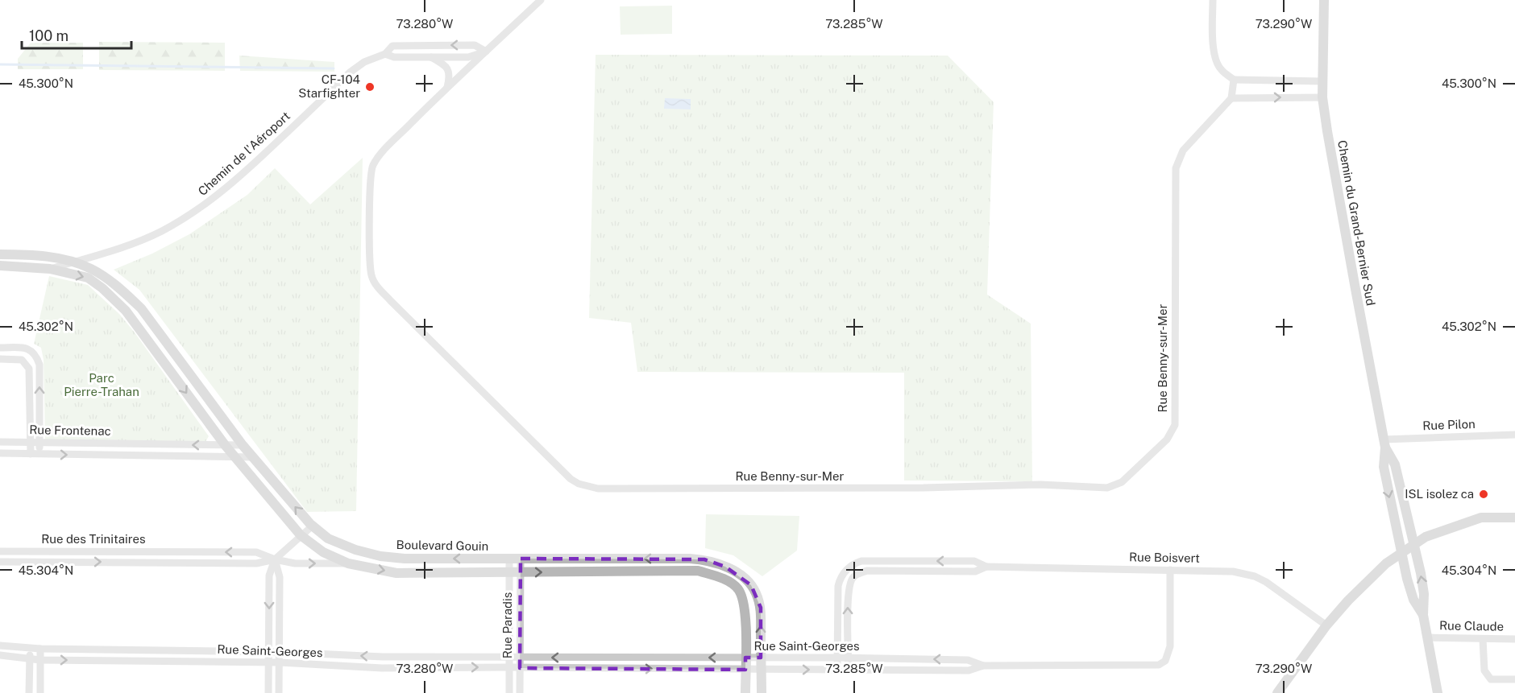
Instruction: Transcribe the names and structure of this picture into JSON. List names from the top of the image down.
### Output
{
  "streets": {
    "street": [
      "Chemin de l'Aéroport",
      "Chemin du Grand-Bernier Sud",
      "Rue Benny-sur-Mer",
      "Rue Pilon",
      "Rue Frontenac",
      "Rue des Trinitaires",
      "Boulevard Gouin",
      "Rue Boisvert",
      "Rue Paradis",
      "Rue Claude",
      "Rue Saint-Georges"
    ]
  },
  "crossings": [
    ["Chemin de l'Aéroport", "Rue Benny-sur-Mer"],
    ["Chemin de l'Aéroport", "Boulevard Gouin"],
    ["Chemin du Grand-Bernier Sud", "Rue Pilon"],
    ["Rue Frontenac", "Boulevard Gouin"],
    ["Boulevard Gouin", "Rue Paradis"],
    ["Boulevard Gouin", "Rue Saint-Georges"],
    ["Rue Boisvert", "Rue Saint-Georges"],
    ["Rue Paradis", "Rue Saint-Georges"]
  ],
  "parks": ["Parc Pierre-Trahan"],
  "places": ["CF-104 Starfighter", "ISL isolez ca"],
  "scale_bar": "100 m",
  "coordinates": [
    "73.280°W",
    "73.285°W",
    "73.290°W",
    "45.300°N",
    "45.302°N",
    "45.304°N"
  ]
}
